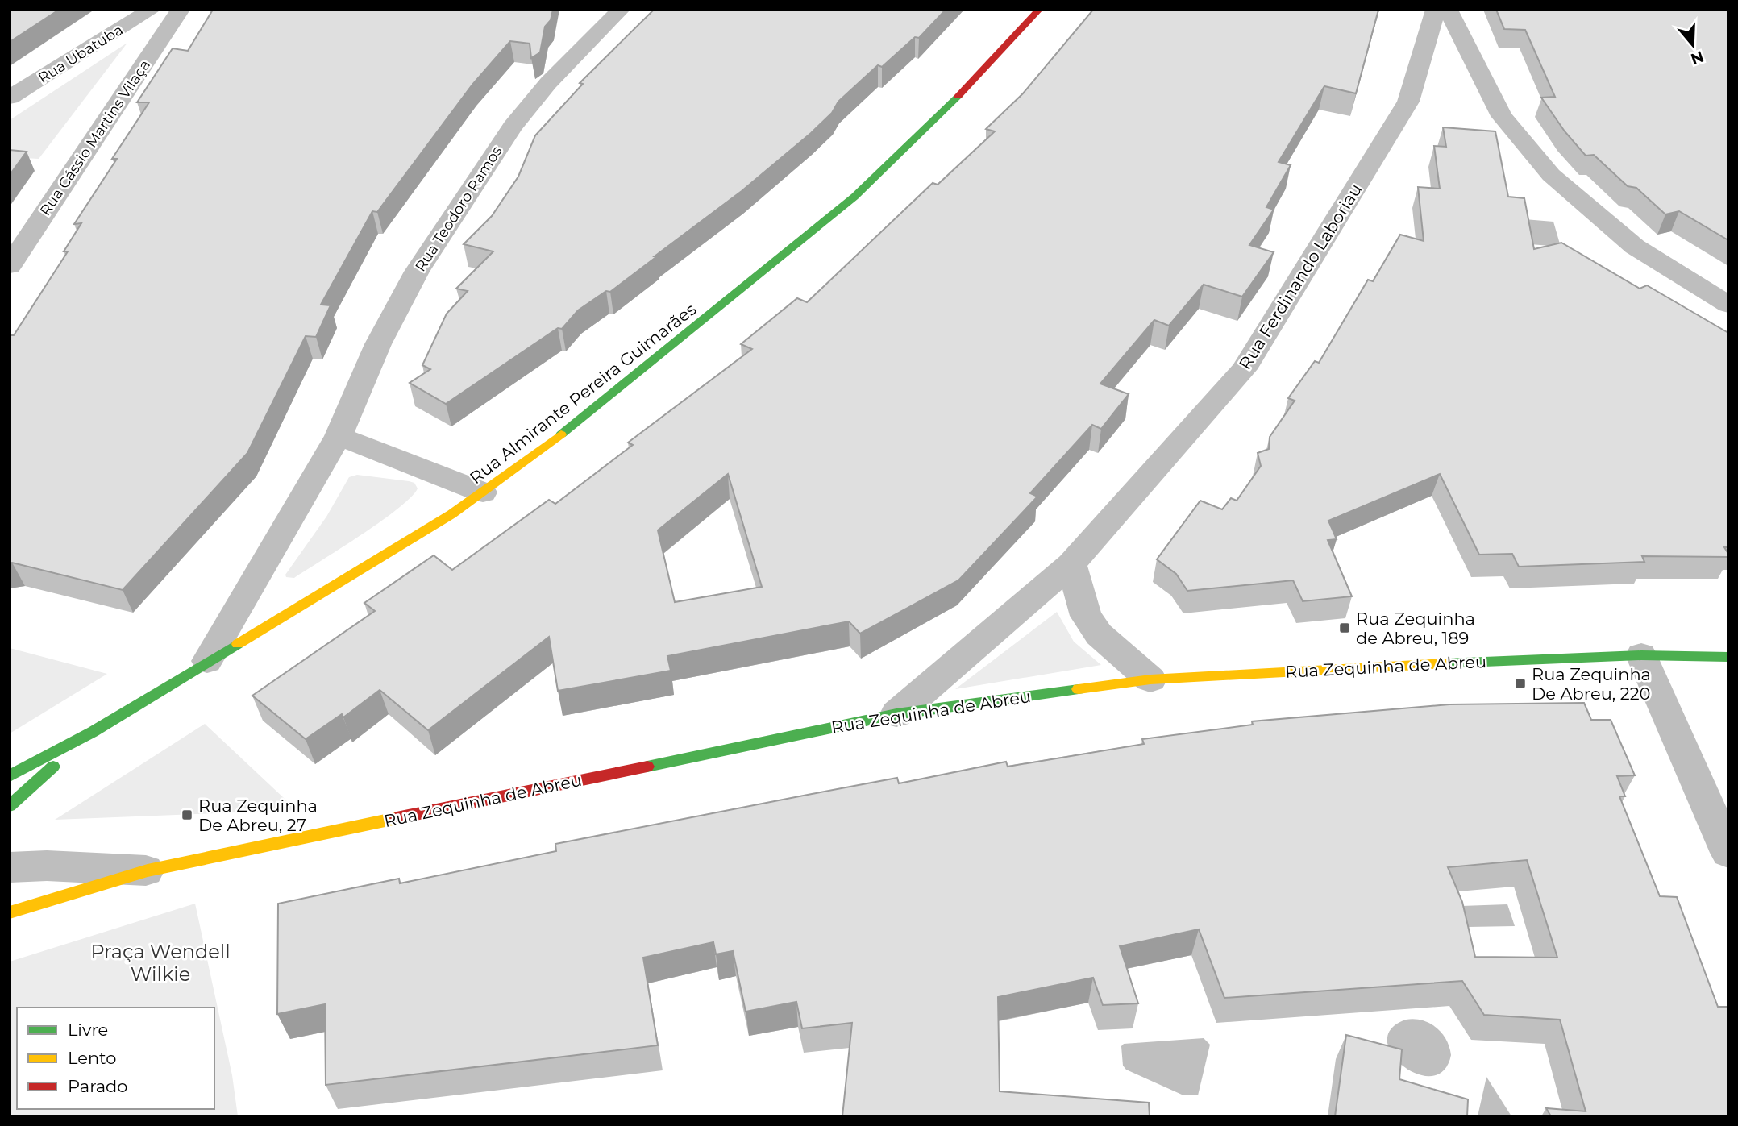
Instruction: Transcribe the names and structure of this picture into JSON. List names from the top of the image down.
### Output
{
  "streets": {
    "main road": ["Rua Almirante Pereira Guimarães", "Rua Zequinha de Abreu"],
    "street": [
      "Rua Ubatuba",
      "Rua Cássio Martins Vilaça",
      "Rua Teodoro Ramos",
      "Rua Ferdinando Laboriau"
    ]
  },
  "crossings": [
    ["Rua Teodoro Ramos", "Rua Almirante Pereira Guimarães"],
    ["Rua Ferdinando Laboriau", "Rua Zequinha de Abreu"]
  ],
  "parks": ["Praça Wendell Wilkie"],
  "places": {
    "transit": ["Rua Zequinha de Abreu, 189", "Rua Zequinha De Abreu, 220", "Rua Zequinha De Abreu, 27"]
  },
  "legend": ["Livre", "Lento", "Parado"],
  "north": "bottom"
}
